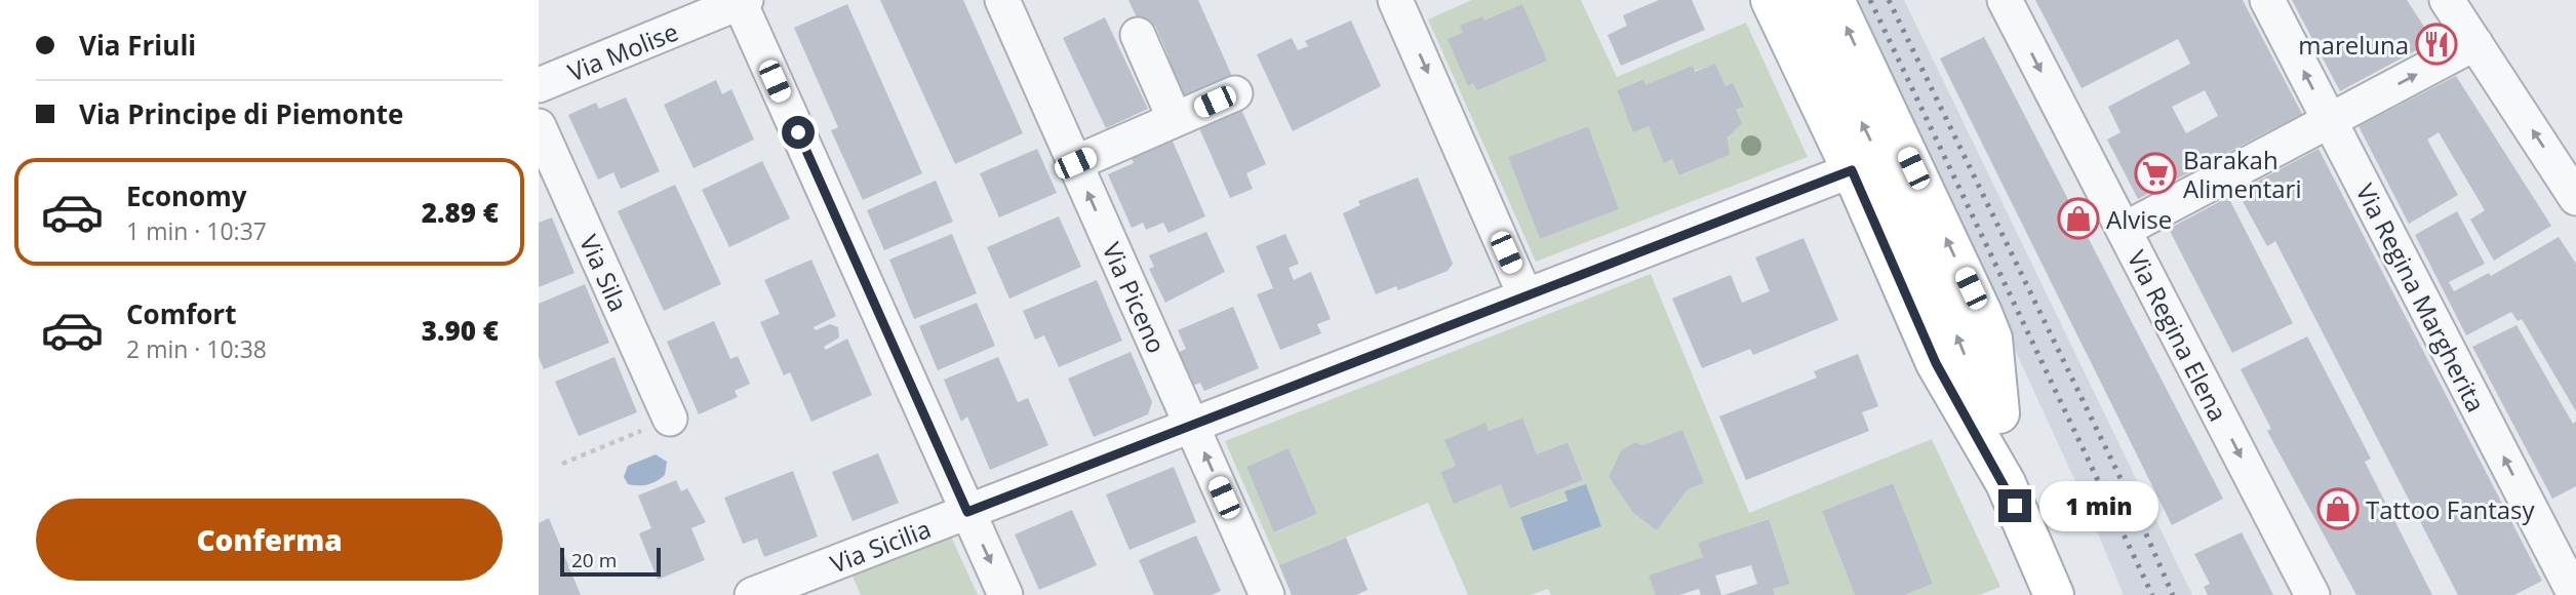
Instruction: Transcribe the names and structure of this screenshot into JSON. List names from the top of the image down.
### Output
{
  "streets": {
    "street": [
      "Via Molise",
      "Via Sila",
      "Via Piceno",
      "Via Regina Margherita",
      "Via Regina Elena",
      "Via Sicilia"
    ]
  },
  "crossings": [
    ["Via Piceno", "Via Sicilia"]
  ],
  "one_way": ["Via Regina Elena"],
  "places": {
    "restaurant": ["mareluna"],
    "supermarket": ["Barakah Alimentari"],
    "shop": ["Alvise", "Tattoo Fantasy"]
  },
  "scale_bar": "20 m",
  "page": {
    "banner": ["Via Friuli", "Via Principe di Piemonte"],
    "list": [
      {
        "name": "Economy",
        "note": "1 min · 10:37",
        "value": "2.89 €"
      },
      {
        "name": "Comfort",
        "note": "2 min · 10:38",
        "value": "3.90 €"
      }
    ],
    "bubble": "1 min",
    "buttons": "Conferma",
    "scale": "20 m"
  }
}
